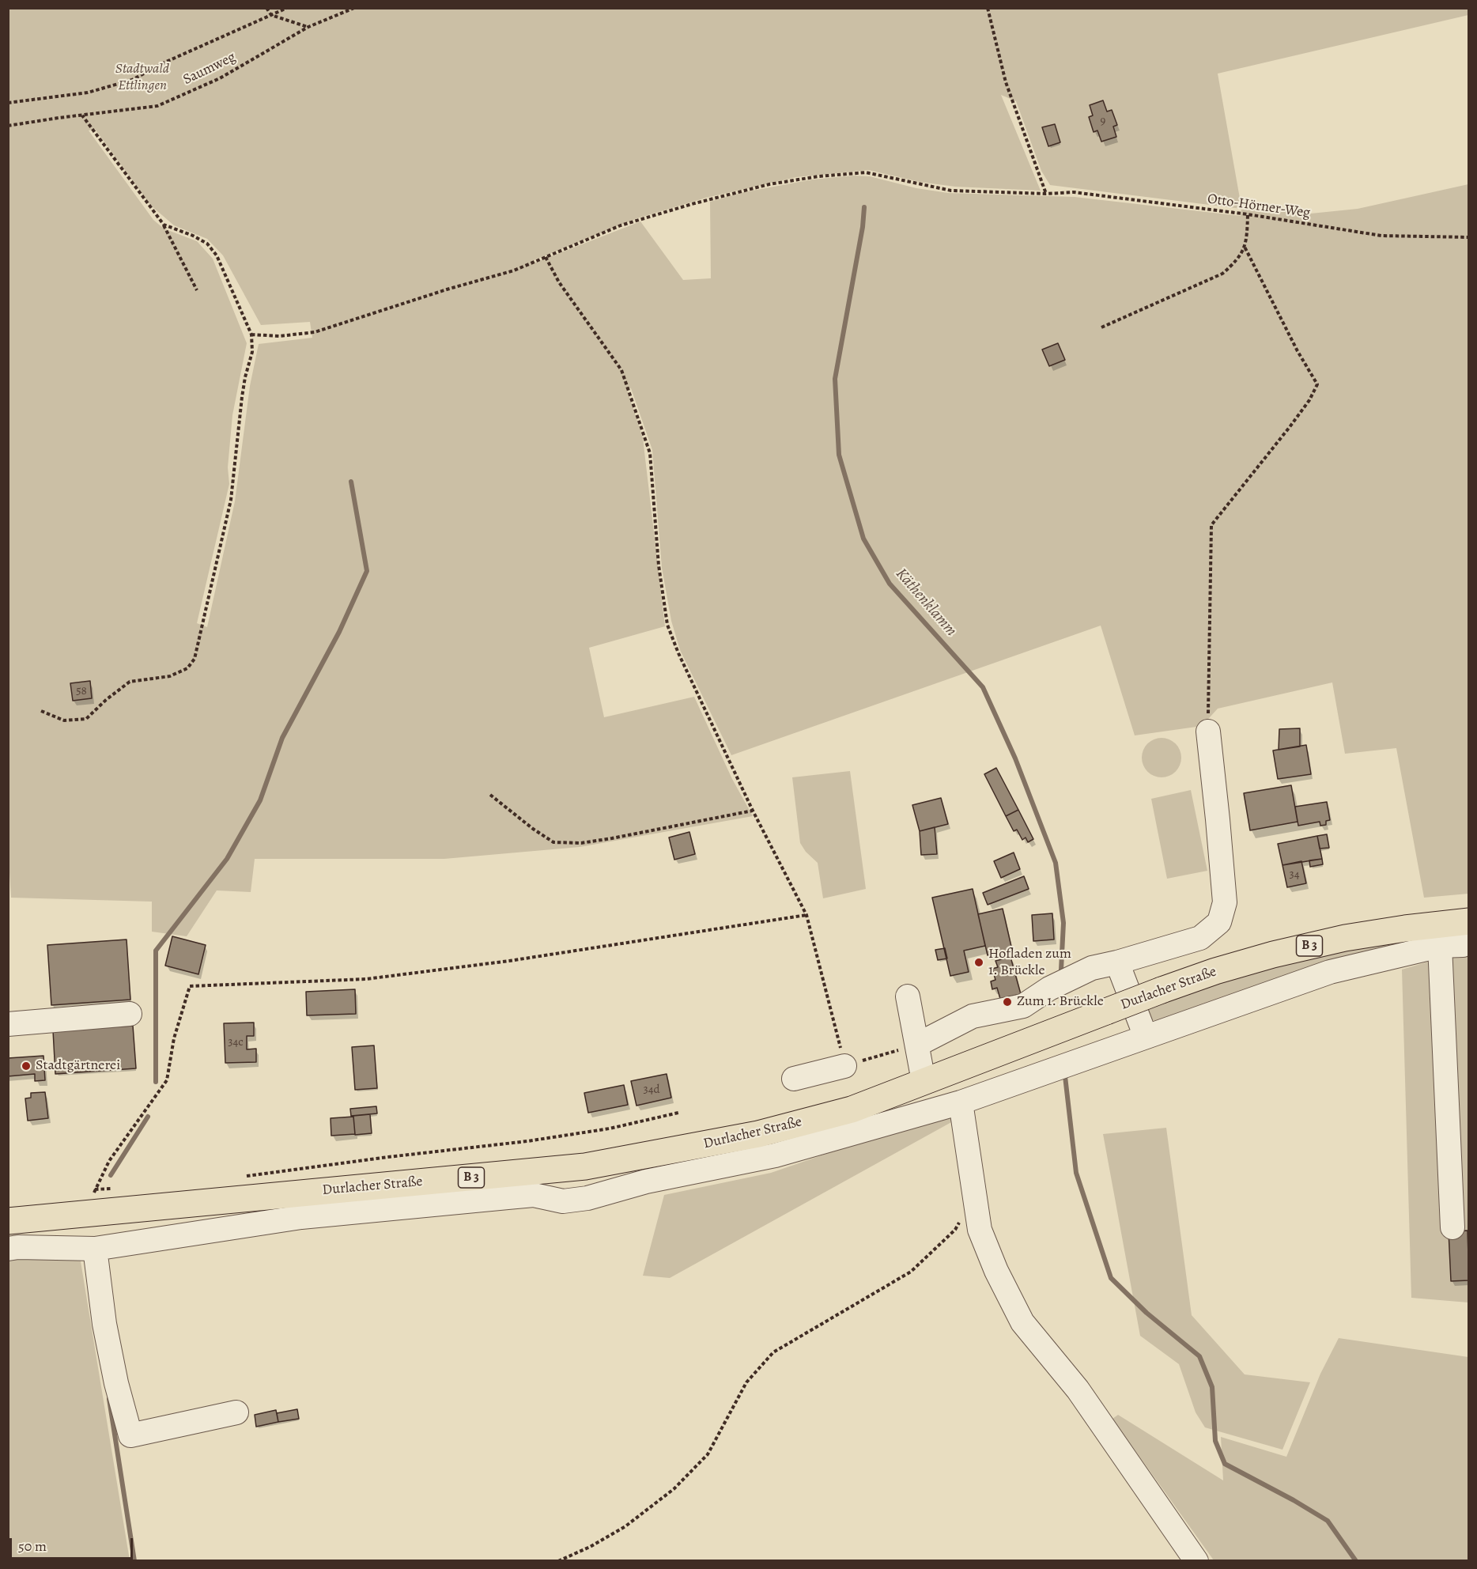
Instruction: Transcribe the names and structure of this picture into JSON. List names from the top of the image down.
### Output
{
  "streets": {
    "main road": ["B 3", "Durlacher Straße"],
    "path": ["Saumweg", "Otto-Hörner-Weg"]
  },
  "water": ["Käthenklamm"],
  "parks": ["Stadtwald Ettlingen"],
  "places": ["Hofladen zum 1. Brückle", "Zum 1. Brückle", "Stadtgärtnerei"],
  "house_numbers": [
    "9",
    "58",
    "34",
    "34c",
    "34d"
  ],
  "scale_bar": "50 m"
}
